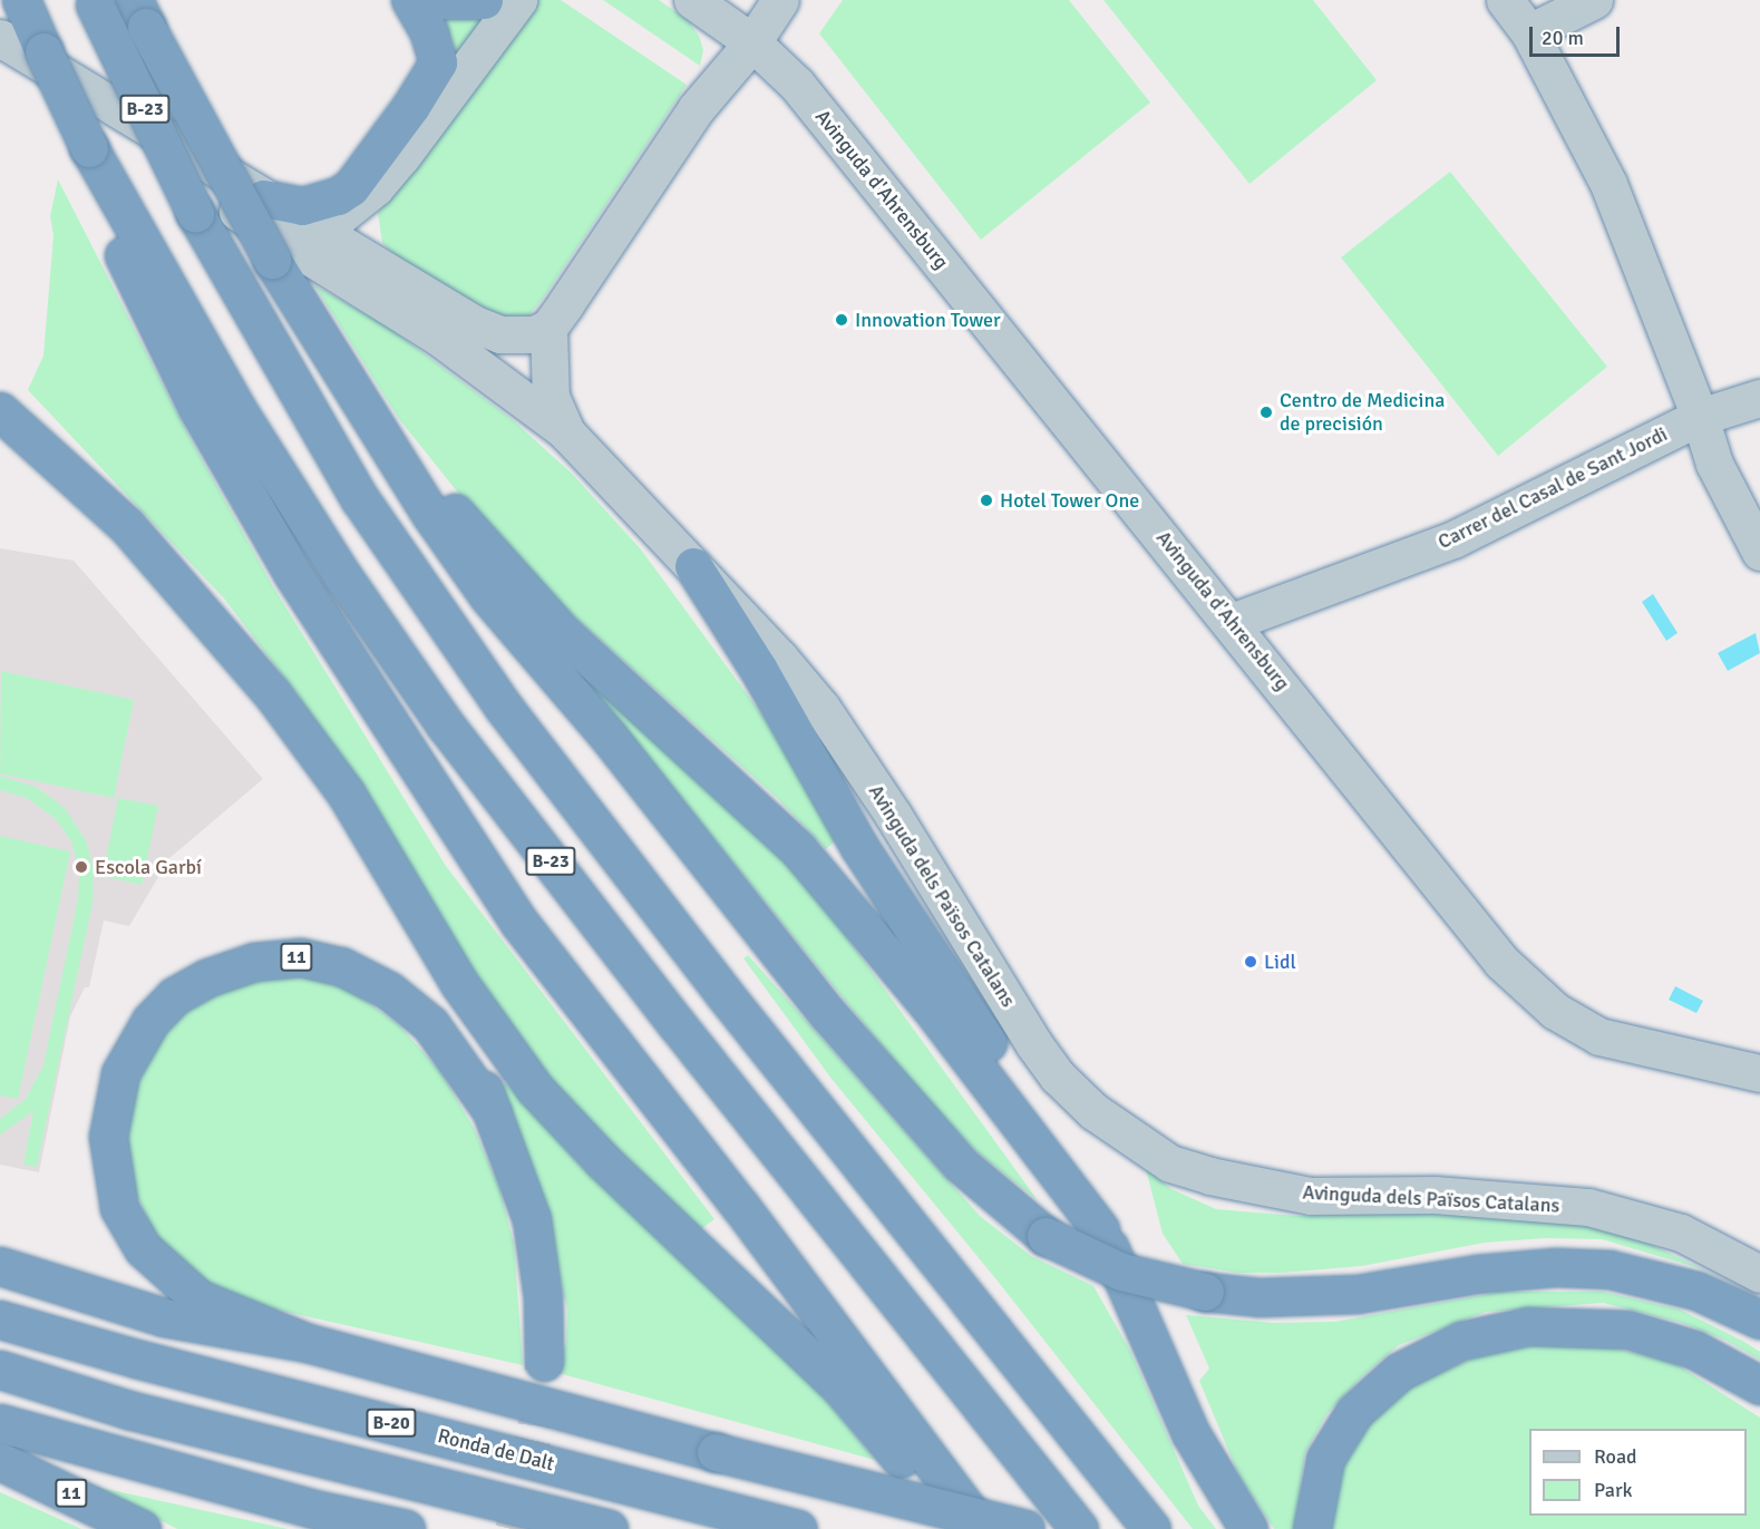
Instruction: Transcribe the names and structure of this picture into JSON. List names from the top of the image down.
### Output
{
  "streets": {
    "highway": [
      "B-23",
      "11",
      "B-20",
      "Ronda de Dalt"
    ],
    "street": ["Avinguda d'Ahrensburg", "Carrer del Casal de Sant Jordi", "Avinguda dels Països Catalans"]
  },
  "crossings": [
    ["Avinguda d'Ahrensburg", "Carrer del Casal de Sant Jordi"]
  ],
  "places": [
    "Innovation Tower",
    "Centro de Medicina de precisión",
    "Hotel Tower One",
    "Escola Garbí",
    "Lidl"
  ],
  "legend": ["Road", "Park"],
  "scale_bar": "20 m"
}
